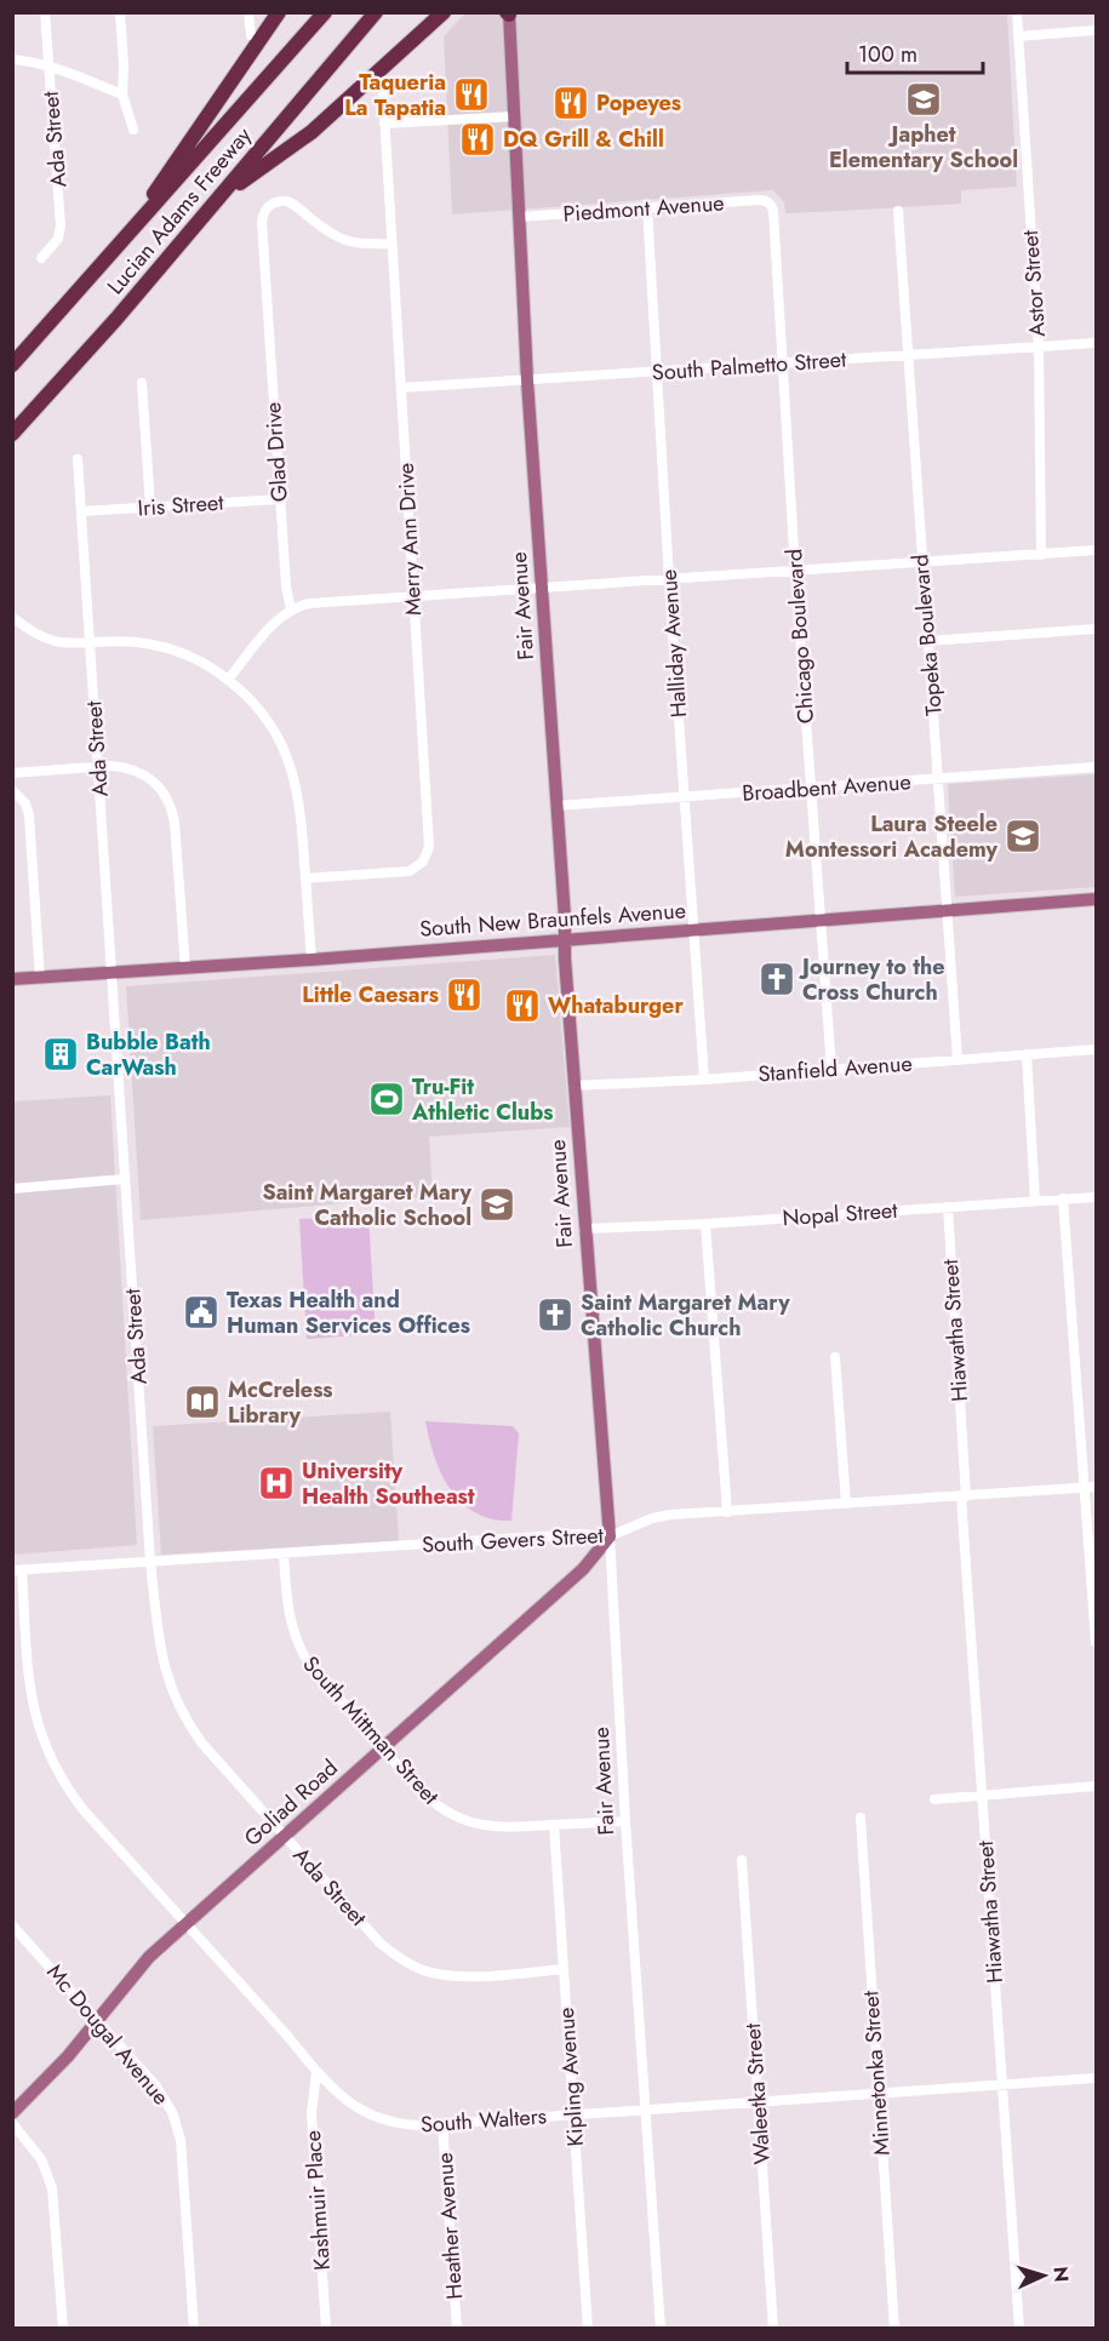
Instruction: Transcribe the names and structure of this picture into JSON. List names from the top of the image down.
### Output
{
  "streets": {
    "highway": ["Lucian Adams Freeway"],
    "main road": ["Fair Avenue", "South New Braunfels Avenue", "Goliad Road"],
    "street": [
      "Ada Street",
      "Piedmont Avenue",
      "Astor Street",
      "South Palmetto Street",
      "Glad Drive",
      "Iris Street",
      "Merry Ann Drive",
      "Topeka Boulevard",
      "Chicago Boulevard",
      "Halliday Avenue",
      "Broadbent Avenue",
      "Stanfield Avenue",
      "Nopal Street",
      "Hiawatha Street",
      "South Gevers Street",
      "South Mittman Street",
      "Mc Dougal Avenue",
      "Minnetonka Street",
      "Kipling Avenue",
      "Waleetka Street",
      "South Walters",
      "Kashmuir Place",
      "Heather Avenue"
    ]
  },
  "crossings": [
    ["Ada Street", "Iris Street"],
    ["Ada Street", "South New Braunfels Avenue"],
    ["Ada Street", "South Gevers Street"],
    ["Ada Street", "Goliad Road"],
    ["Ada Street", "Kipling Avenue"],
    ["Piedmont Avenue", "Fair Avenue"],
    ["Piedmont Avenue", "Chicago Boulevard"],
    ["Piedmont Avenue", "Halliday Avenue"],
    ["Astor Street", "South Palmetto Street"],
    ["South Palmetto Street", "Merry Ann Drive"],
    ["South Palmetto Street", "Fair Avenue"],
    ["South Palmetto Street", "Topeka Boulevard"],
    ["South Palmetto Street", "Chicago Boulevard"],
    ["South Palmetto Street", "Halliday Avenue"],
    ["Glad Drive", "Iris Street"],
    ["Glad Drive", "Merry Ann Drive"],
    ["Fair Avenue", "Broadbent Avenue"],
    ["Fair Avenue", "South New Braunfels Avenue"],
    ["Fair Avenue", "Stanfield Avenue"],
    ["Fair Avenue", "Nopal Street"],
    ["Fair Avenue", "South Gevers Street"],
    ["Fair Avenue", "South Mittman Street"],
    ["Fair Avenue", "Goliad Road"],
    ["Fair Avenue", "South Walters"],
    ["Topeka Boulevard", "Broadbent Avenue"],
    ["Topeka Boulevard", "South New Braunfels Avenue"],
    ["Topeka Boulevard", "Stanfield Avenue"],
    ["Chicago Boulevard", "Broadbent Avenue"],
    ["Chicago Boulevard", "South New Braunfels Avenue"],
    ["Chicago Boulevard", "Stanfield Avenue"],
    ["Halliday Avenue", "Broadbent Avenue"],
    ["Halliday Avenue", "South New Braunfels Avenue"],
    ["Halliday Avenue", "Stanfield Avenue"],
    ["Nopal Street", "Hiawatha Street"],
    ["Hiawatha Street", "South Gevers Street"],
    ["Hiawatha Street", "South Walters"],
    ["South Gevers Street", "South Mittman Street"],
    ["South Gevers Street", "Goliad Road"],
    ["South Gevers Street", "South Walters"],
    ["South Mittman Street", "Goliad Road"],
    ["South Mittman Street", "Kipling Avenue"],
    ["Goliad Road", "Mc Dougal Avenue"],
    ["Goliad Road", "South Walters"],
    ["Minnetonka Street", "South Walters"],
    ["Kipling Avenue", "South Walters"],
    ["Waleetka Street", "South Walters"],
    ["South Walters", "Kashmuir Place"],
    ["South Walters", "Heather Avenue"]
  ],
  "places": {
    "restaurant": [
      "Taqueria La Tapatia",
      "Popeyes",
      "DQ Grill & Chill",
      "Little Caesars",
      "Whataburger"
    ],
    "school or university": ["Japhet Elementary School", "Laura Steele Montessori Academy", "Saint Margaret Mary Catholic School"],
    "church": ["Journey to the Cross Church", "Saint Margaret Mary Catholic Church"],
    "building": ["Bubble Bath CarWash"],
    "sports": ["Tru-Fit Athletic Clubs"],
    "public building": ["Texas Health and Human Services Offices"],
    "library": ["McCreless Library"],
    "hospital": ["University Health Southeast"]
  },
  "scale_bar": "100 m",
  "north": "right"
}
